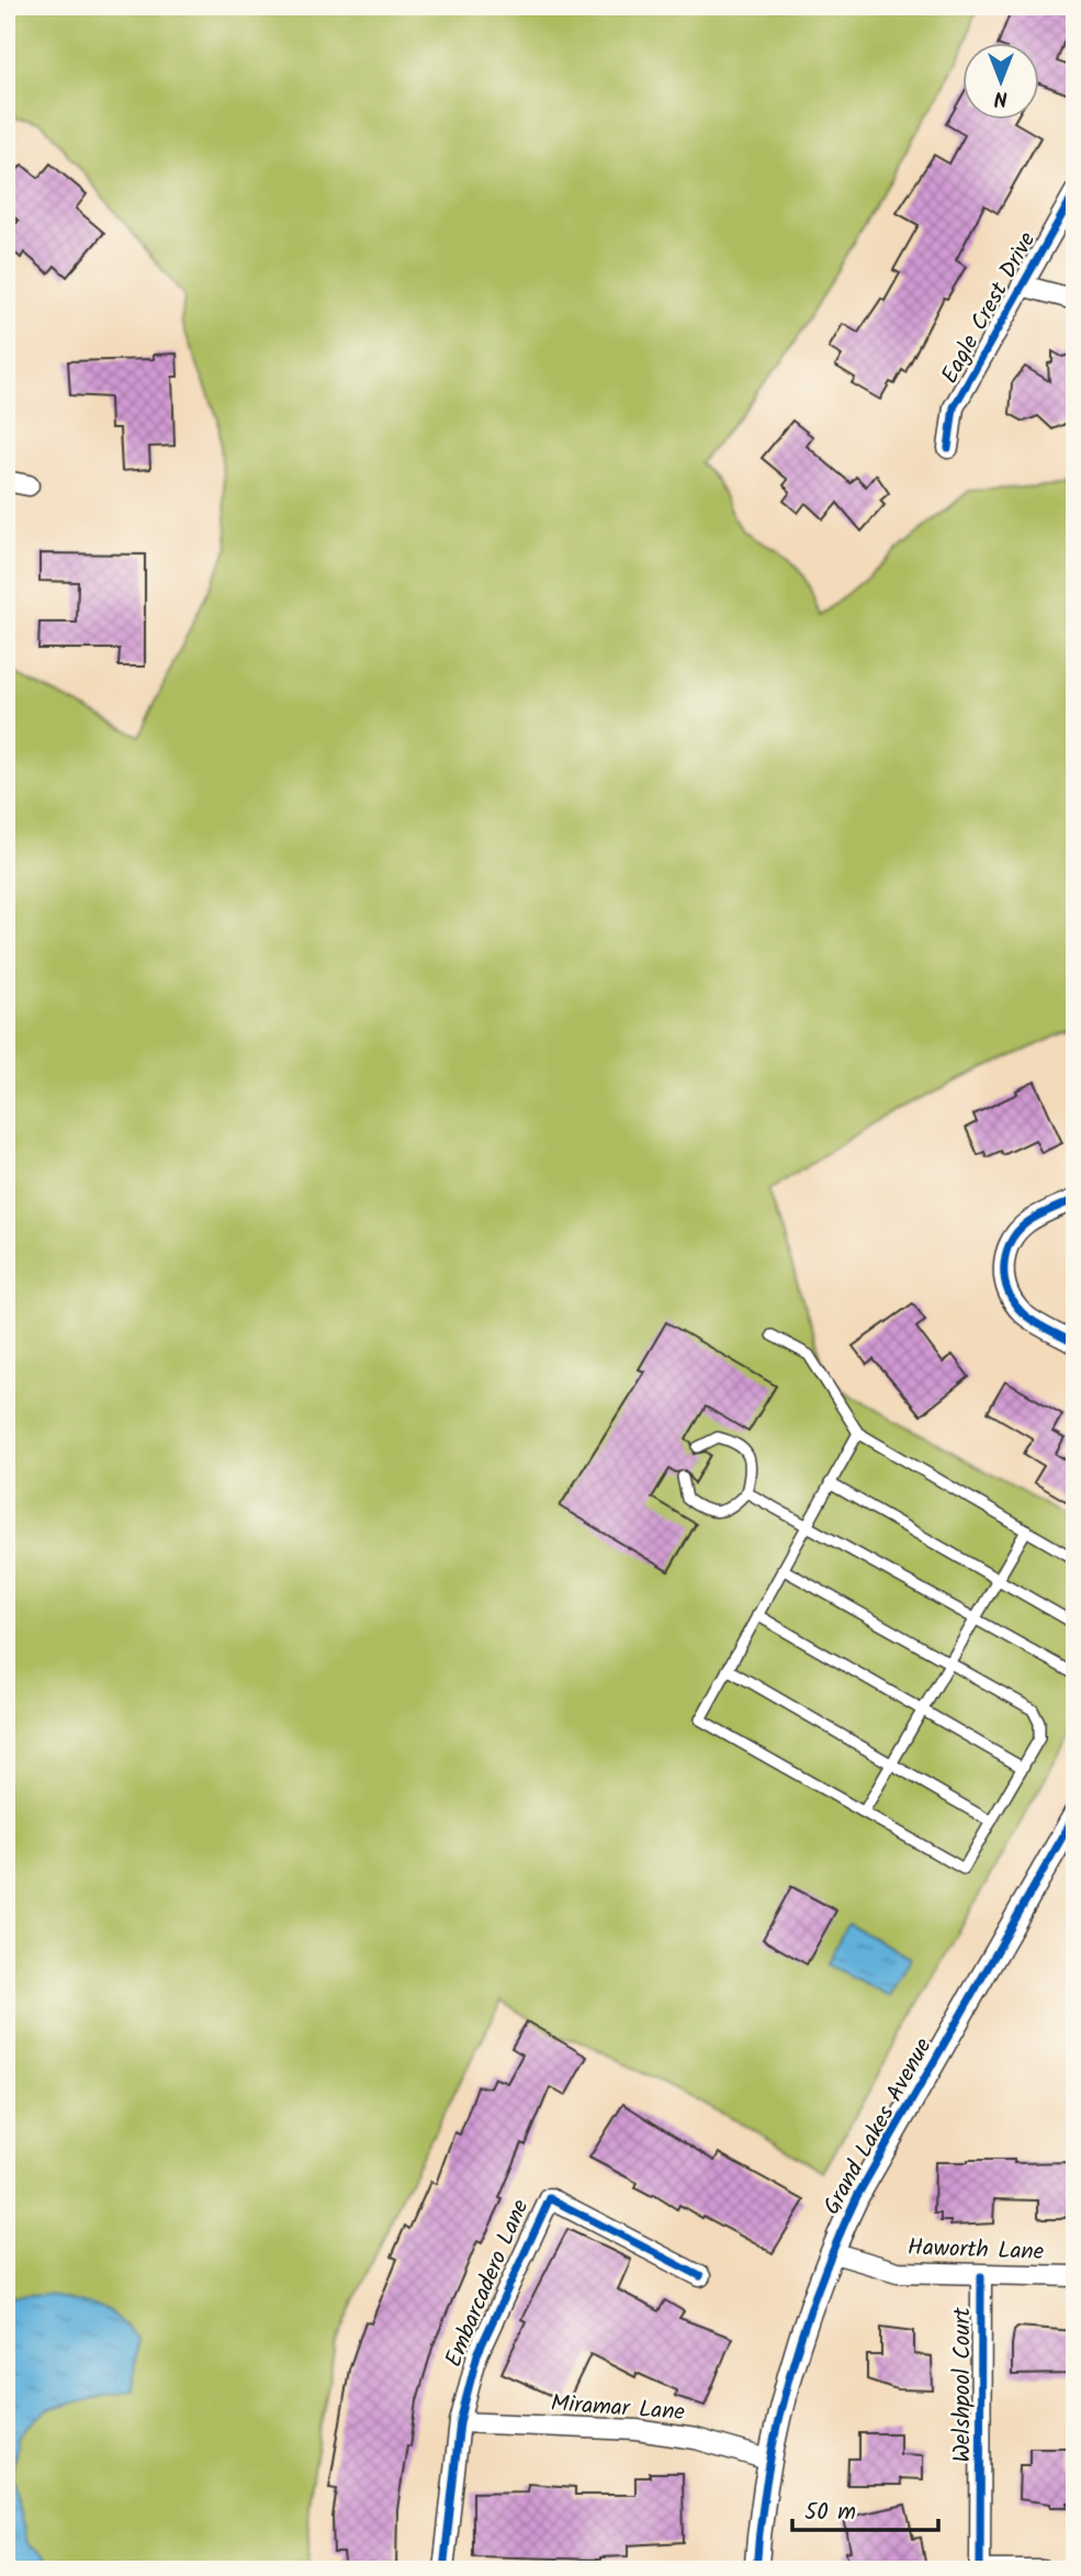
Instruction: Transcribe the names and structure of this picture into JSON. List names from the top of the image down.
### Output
{
  "streets": {
    "street": [
      "Eagle Crest Drive",
      "Grand Lakes Avenue",
      "Haworth Lane",
      "Embarcadero Lane",
      "Welshpool Court",
      "Miramar Lane"
    ]
  },
  "crossings": [
    ["Grand Lakes Avenue", "Haworth Lane"],
    ["Grand Lakes Avenue", "Miramar Lane"],
    ["Haworth Lane", "Welshpool Court"],
    ["Embarcadero Lane", "Miramar Lane"]
  ],
  "scale_bar": "50 m",
  "north": "bottom"
}
